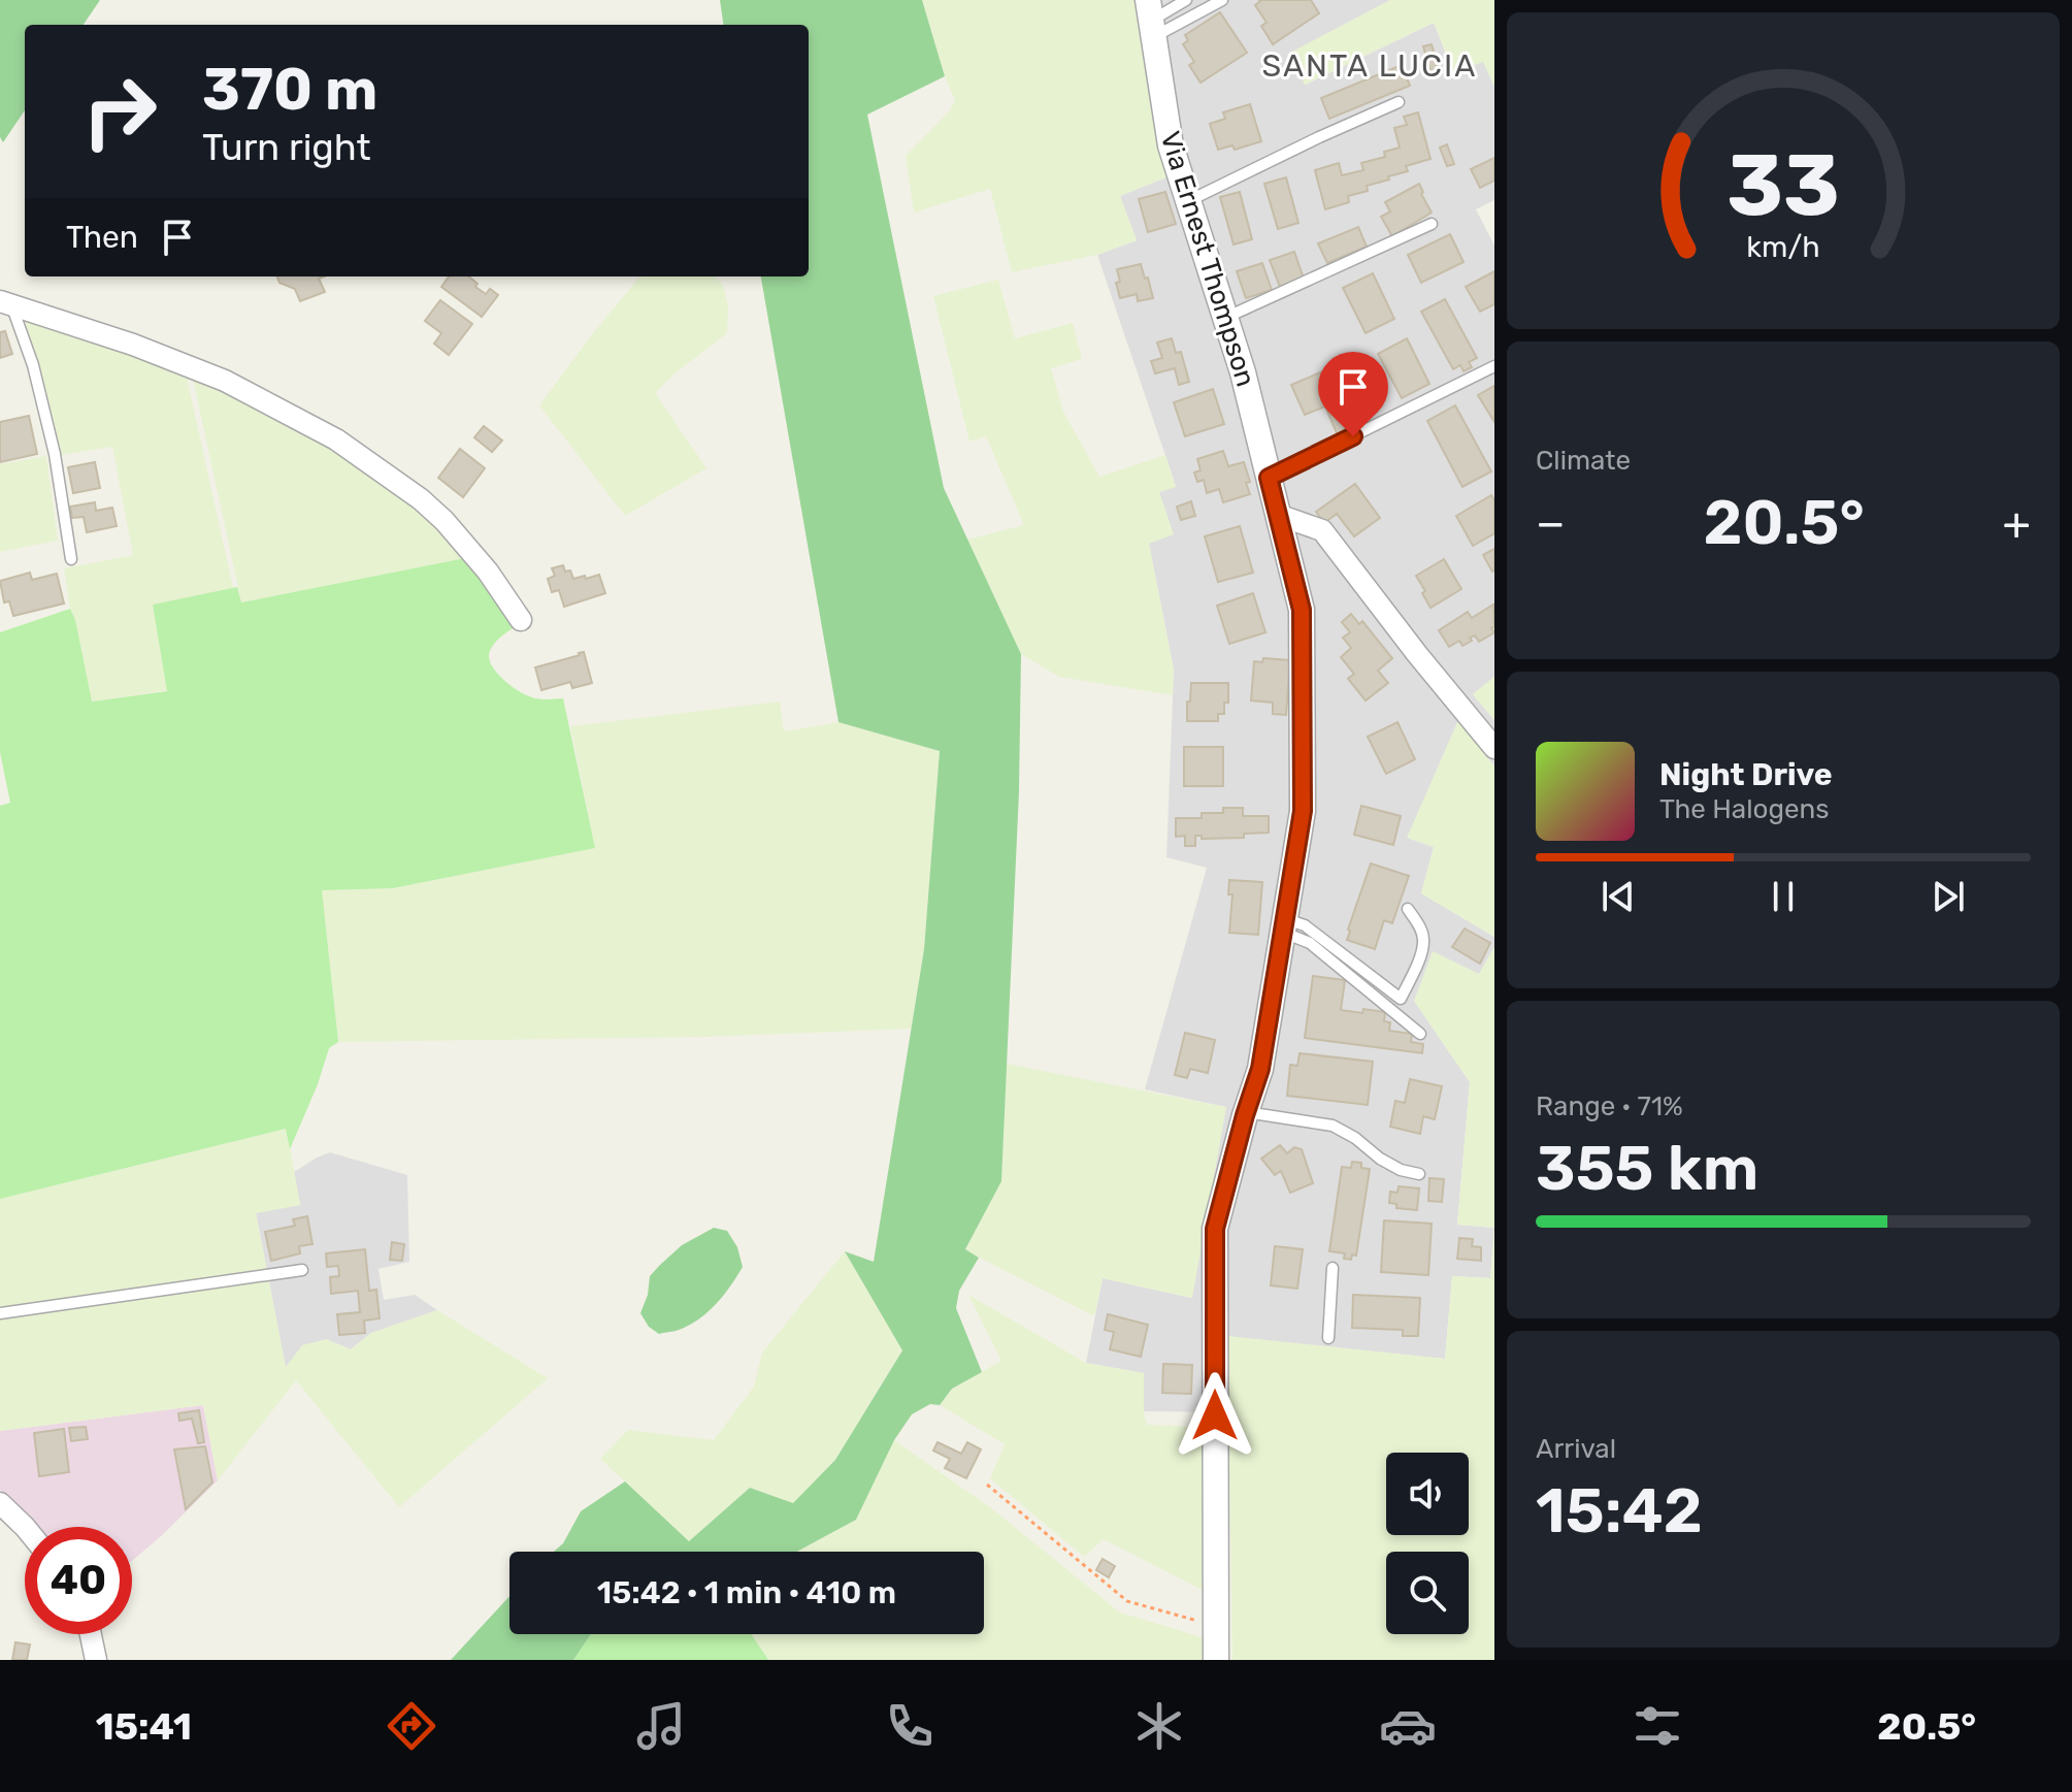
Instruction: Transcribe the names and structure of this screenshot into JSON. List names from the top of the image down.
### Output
{
  "streets": {
    "street": ["Via Ernest Thompson"]
  },
  "districts": ["SANTA LUCIA"],
  "page": {
    "turn": ["370 m", "Turn right"],
    "then": "Then",
    "tile": [
      "Climate",
      ["Range · 71%", "355 km"],
      ["Arrival", "15:42"]
    ],
    "heat": ["−", "20.5°", "+"],
    "song": ["Night Drive", "The Halogens"],
    "limit": "40",
    "trip": "15:42 · 1 min · 410 m",
    "tabs": ["15:41", "20.5°"],
    "gauge": ["33", "km/h"]
  }
}
